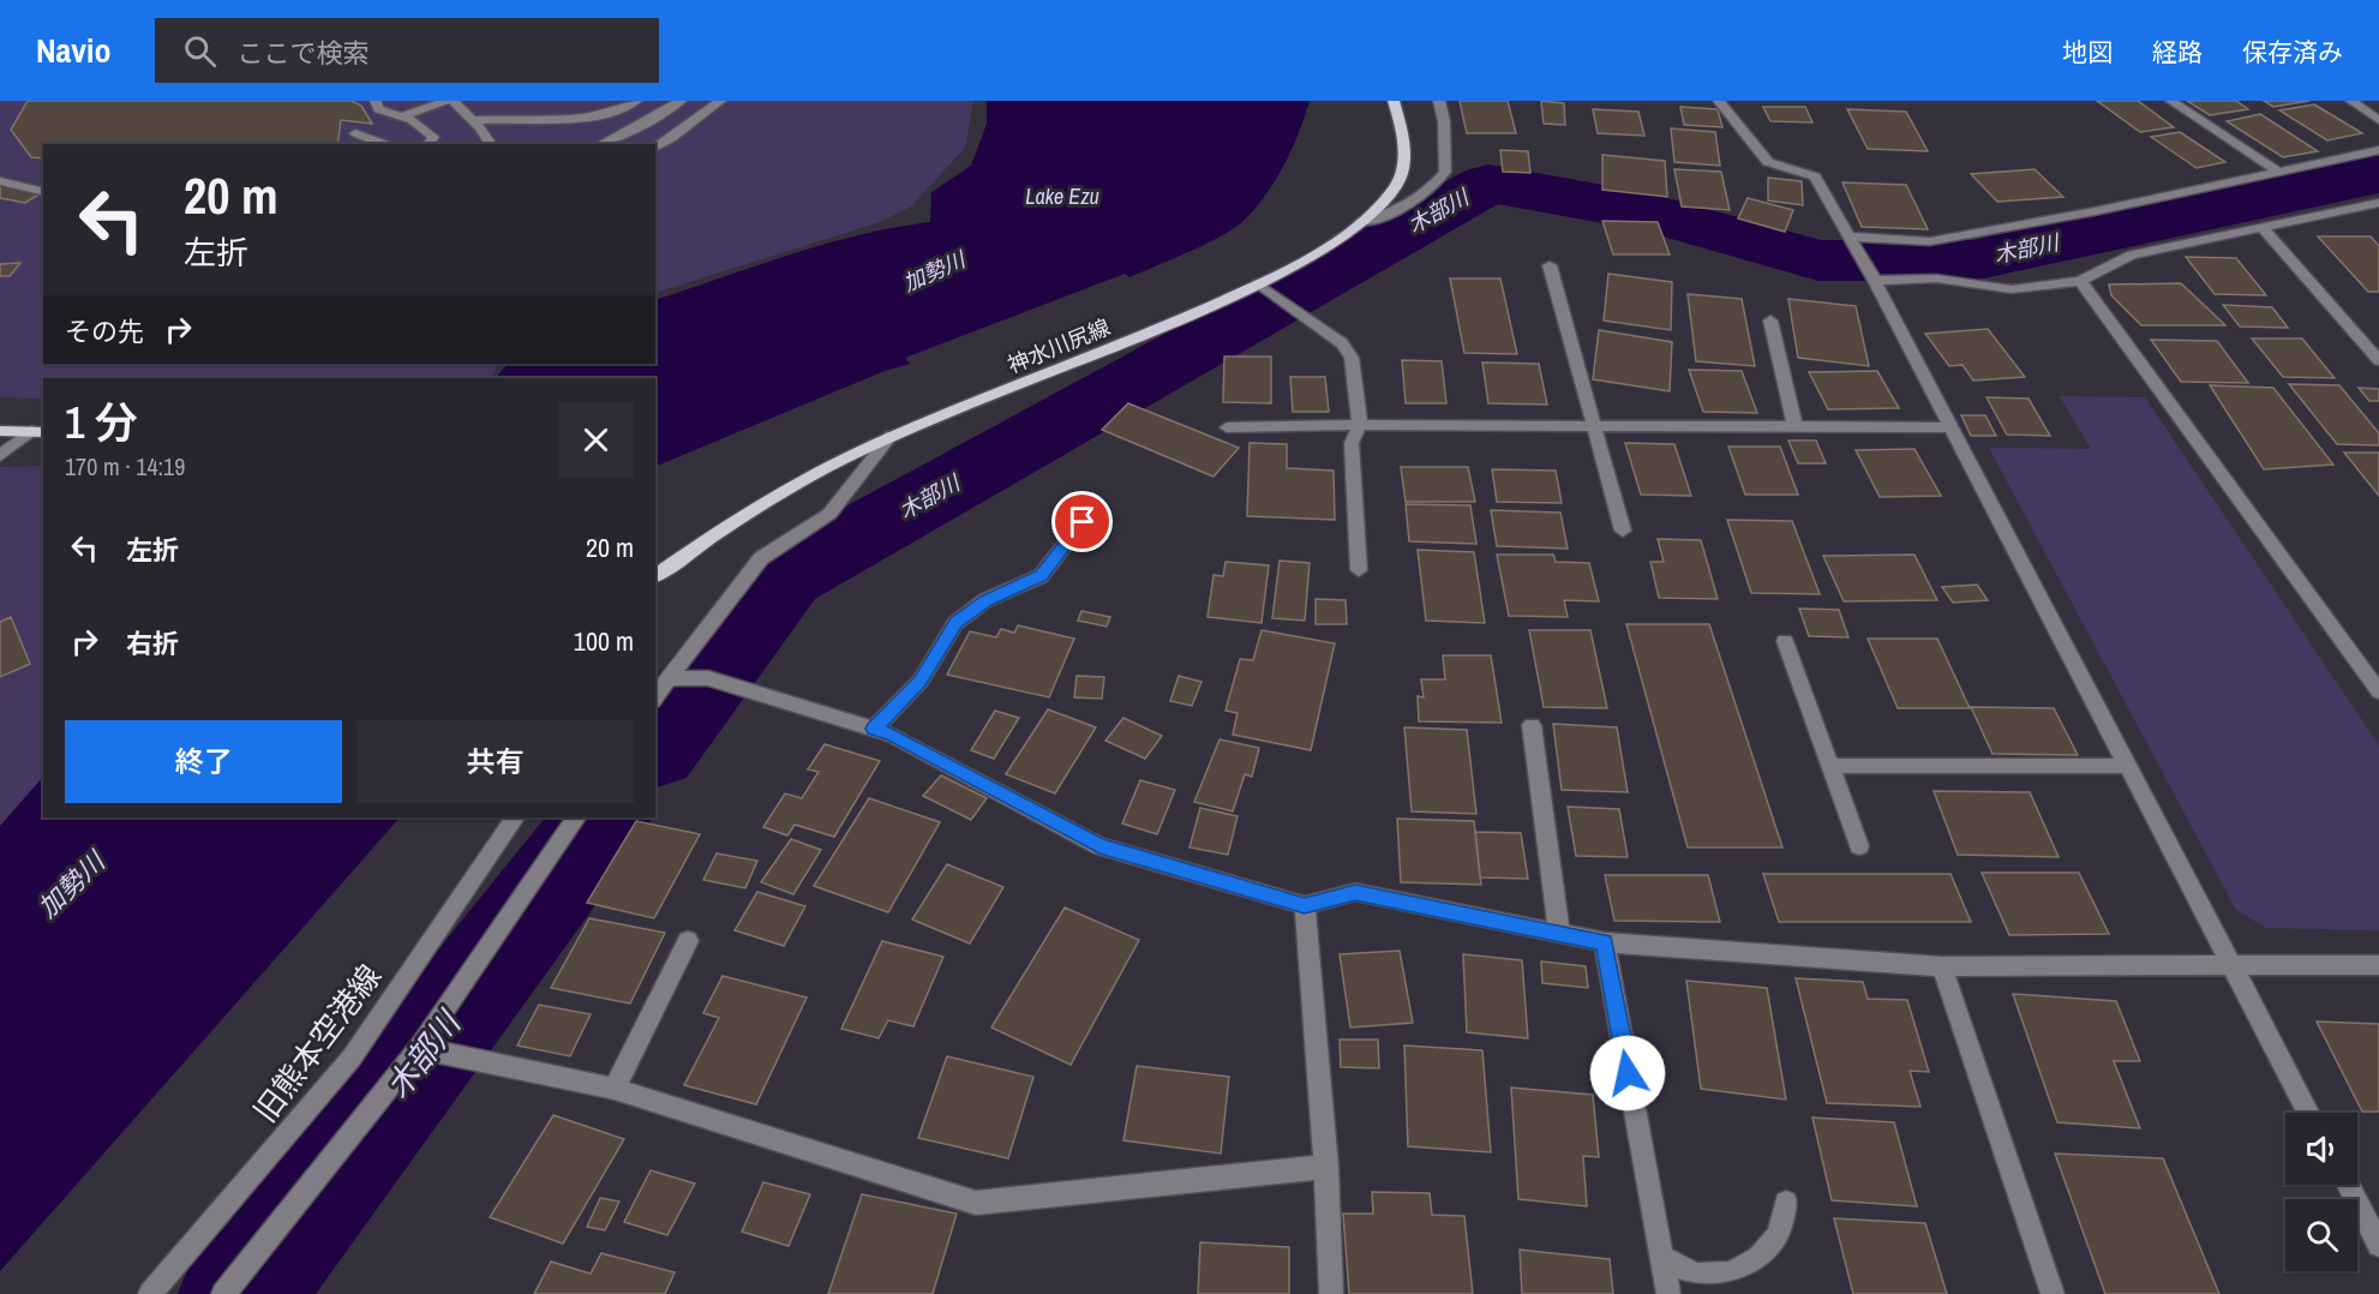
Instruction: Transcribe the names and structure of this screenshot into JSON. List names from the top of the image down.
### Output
{
  "streets": {
    "main road": ["神水川尻線"],
    "street": ["旧熊本空港線"]
  },
  "water": ["Lake Ezu", "木部川", "加勢川"],
  "page": {
    "header": "Navio",
    "search": "ここで検索",
    "nav": ["地図", "経路", "保存済み"],
    "turn": ["20 m", "左折"],
    "then": "その先",
    "heading": ["1 分", "170 m · 14:19"],
    "list": [
      {
        "name": "左折",
        "value": "20 m"
      },
      {
        "name": "右折",
        "value": "100 m"
      }
    ],
    "buttons": ["終了", "共有"]
  }
}
